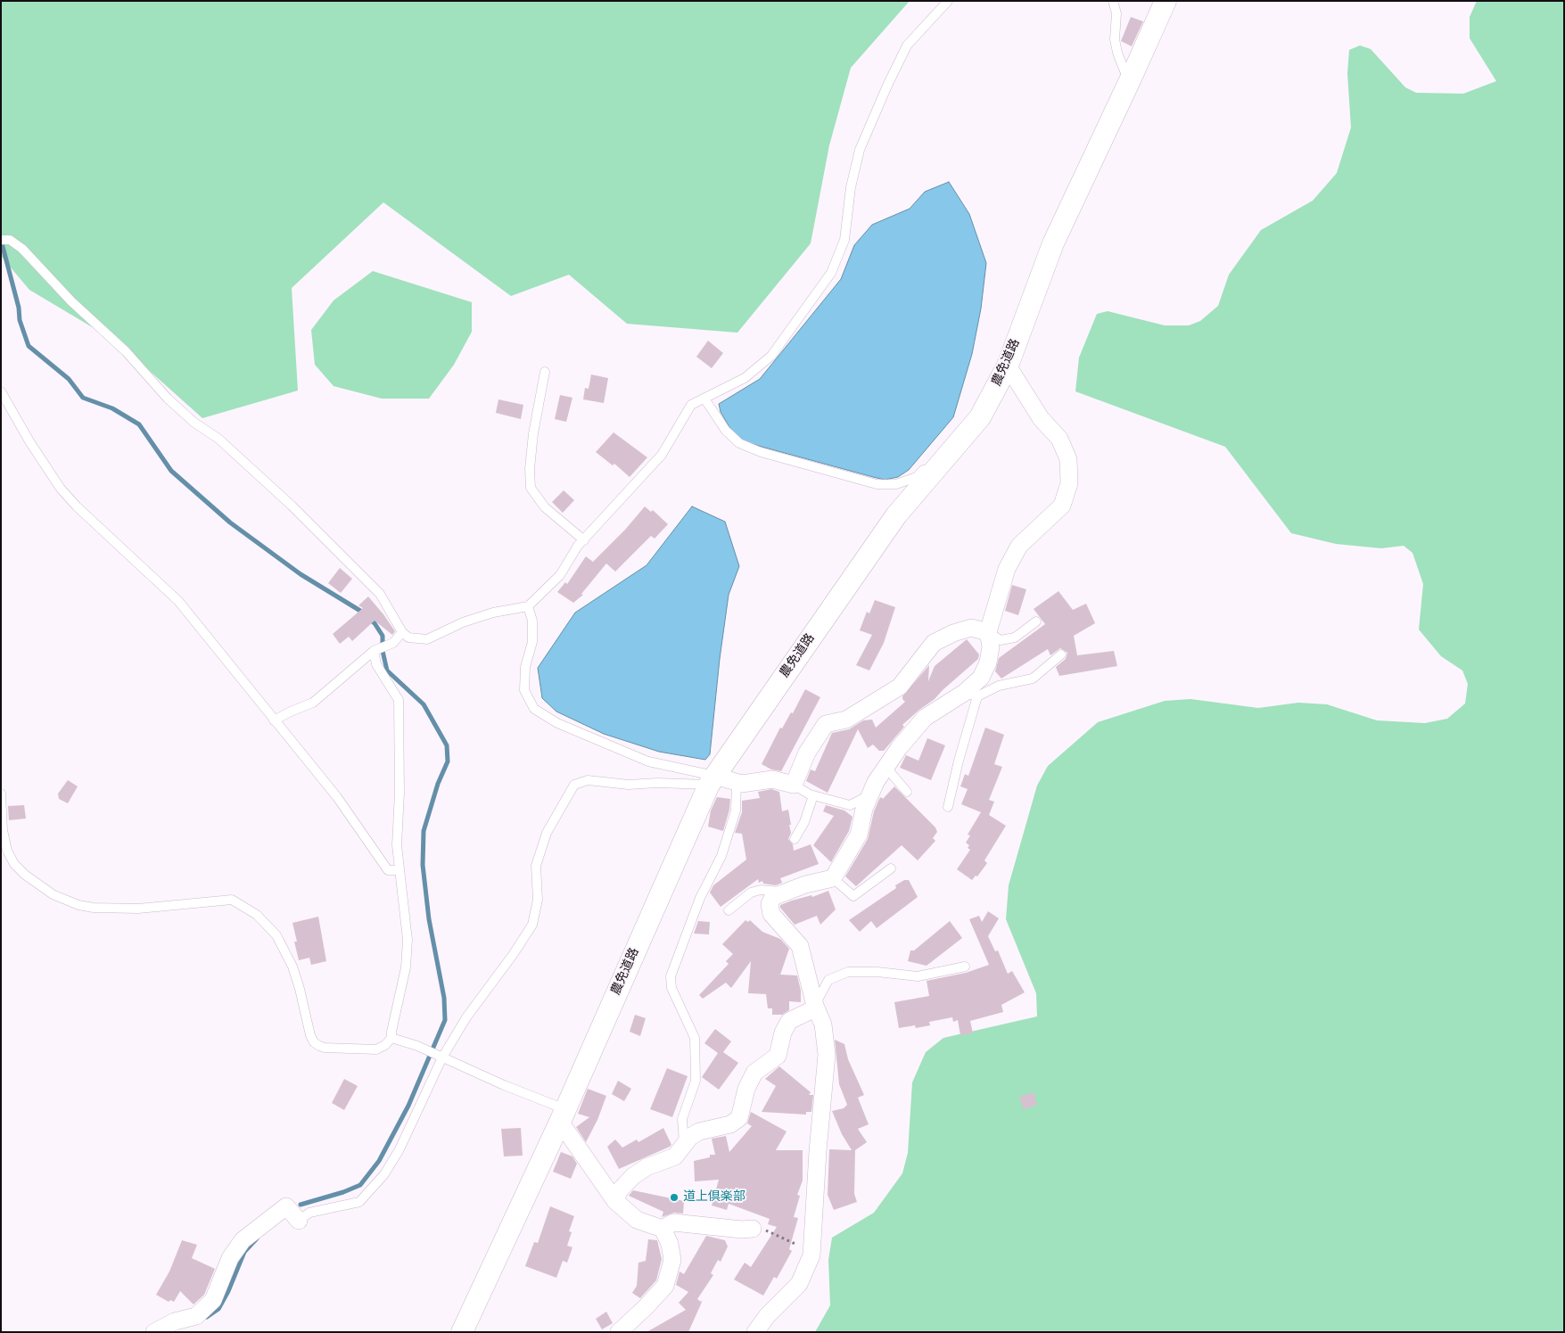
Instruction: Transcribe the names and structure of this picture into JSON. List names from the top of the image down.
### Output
{
  "streets": {
    "street": ["農免道路"]
  },
  "places": ["道上倶楽部"]
}
